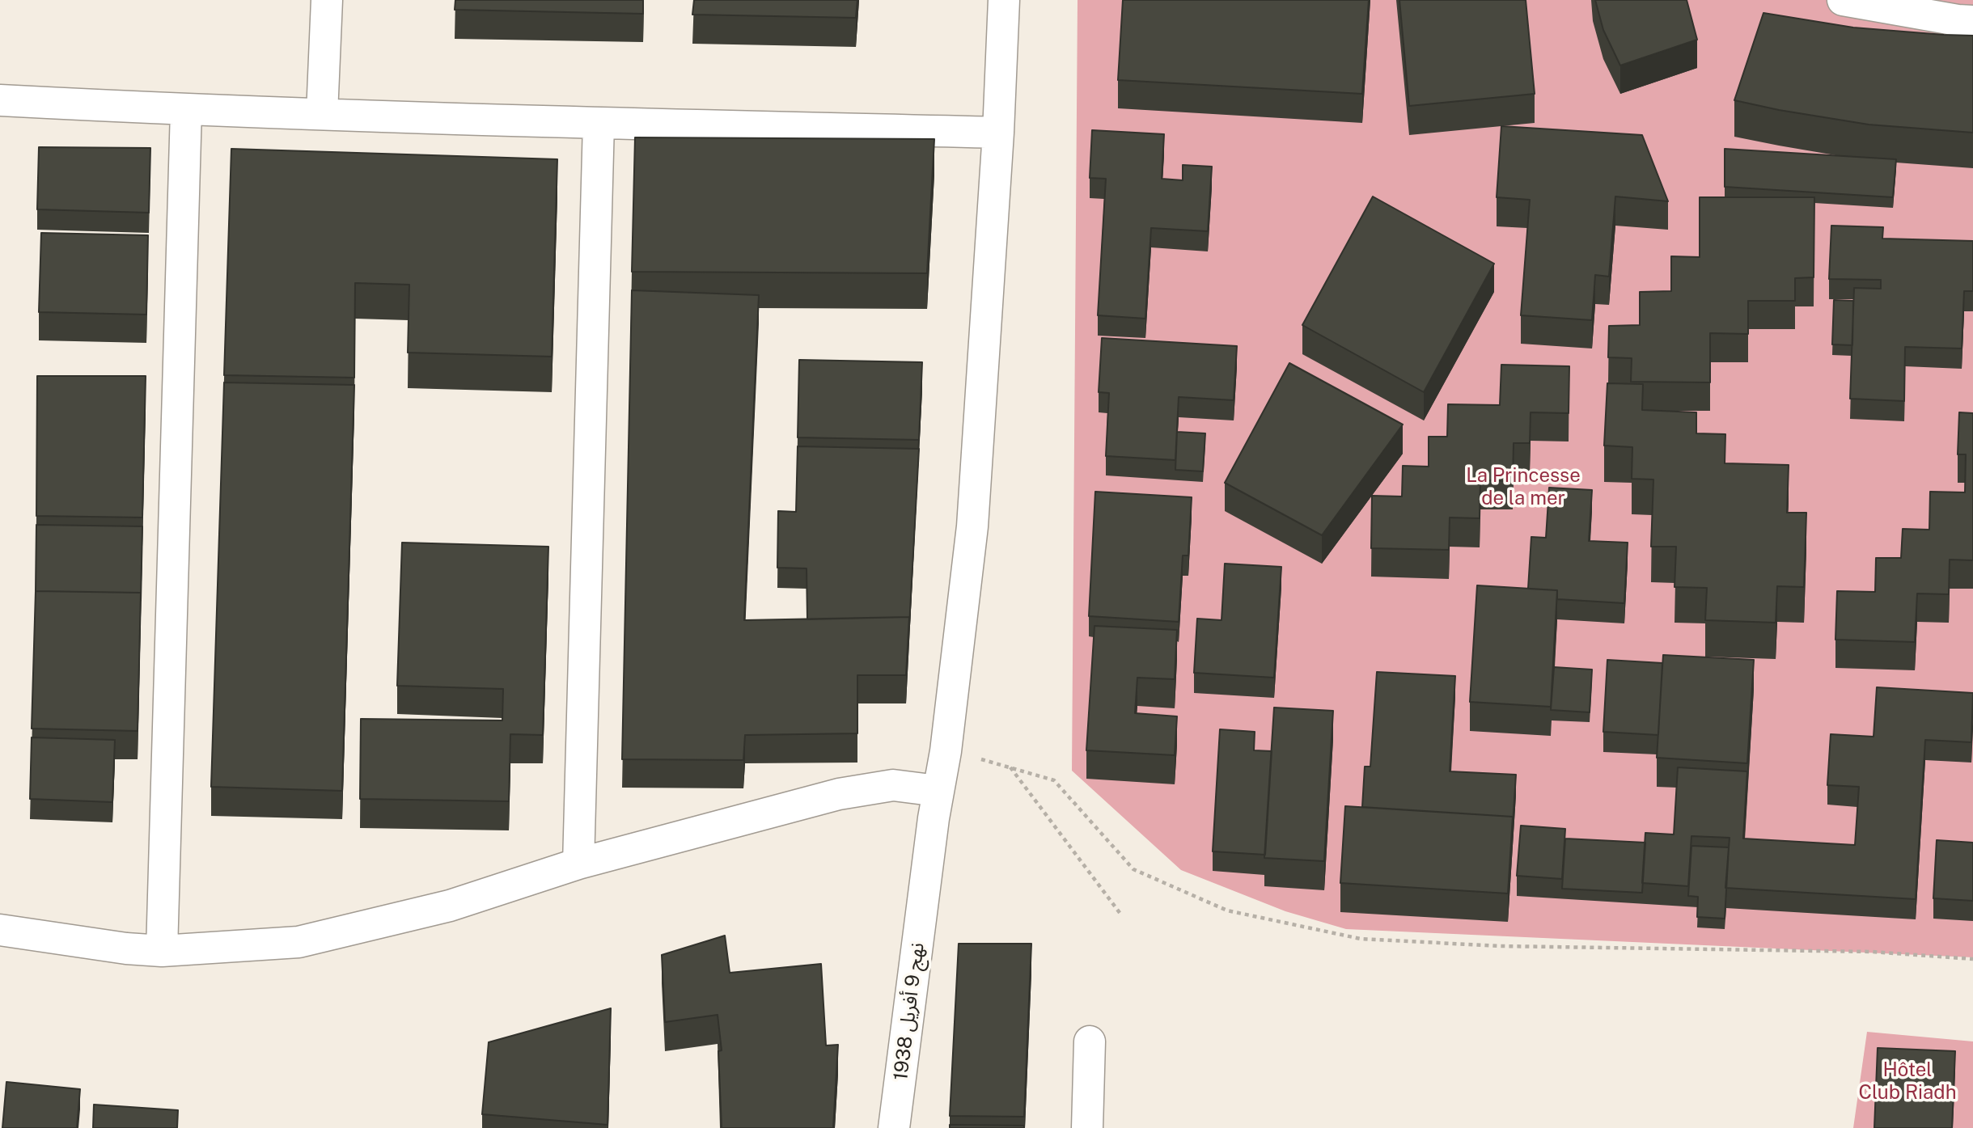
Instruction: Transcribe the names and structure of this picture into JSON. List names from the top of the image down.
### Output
{
  "streets": {
    "street": ["نهج 9 أفريل 1938"]
  },
  "parks": ["La Princesse de la mer", "Hôtel Club Riadh"]
}
